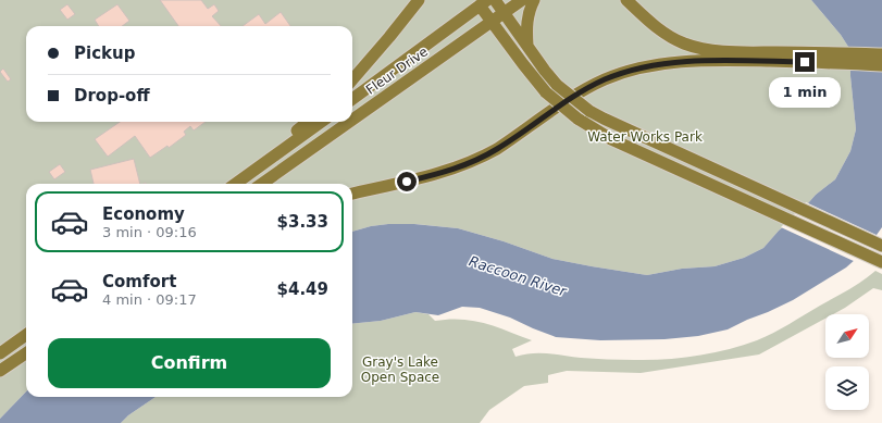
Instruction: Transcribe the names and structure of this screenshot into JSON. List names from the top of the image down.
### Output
{
  "streets": {
    "main road": ["Fleur Drive"]
  },
  "water": ["Raccoon River"],
  "parks": ["Water Works Park", "Gray's Lake Open Space"],
  "north": "top right",
  "page": {
    "banner": ["Pickup", "Drop-off"],
    "bubble": "1 min",
    "list": [
      {
        "name": "Economy",
        "note": "3 min · 09:16",
        "value": "$3.33"
      },
      {
        "name": "Comfort",
        "note": "4 min · 09:17",
        "value": "$4.49"
      }
    ],
    "buttons": "Confirm"
  }
}
